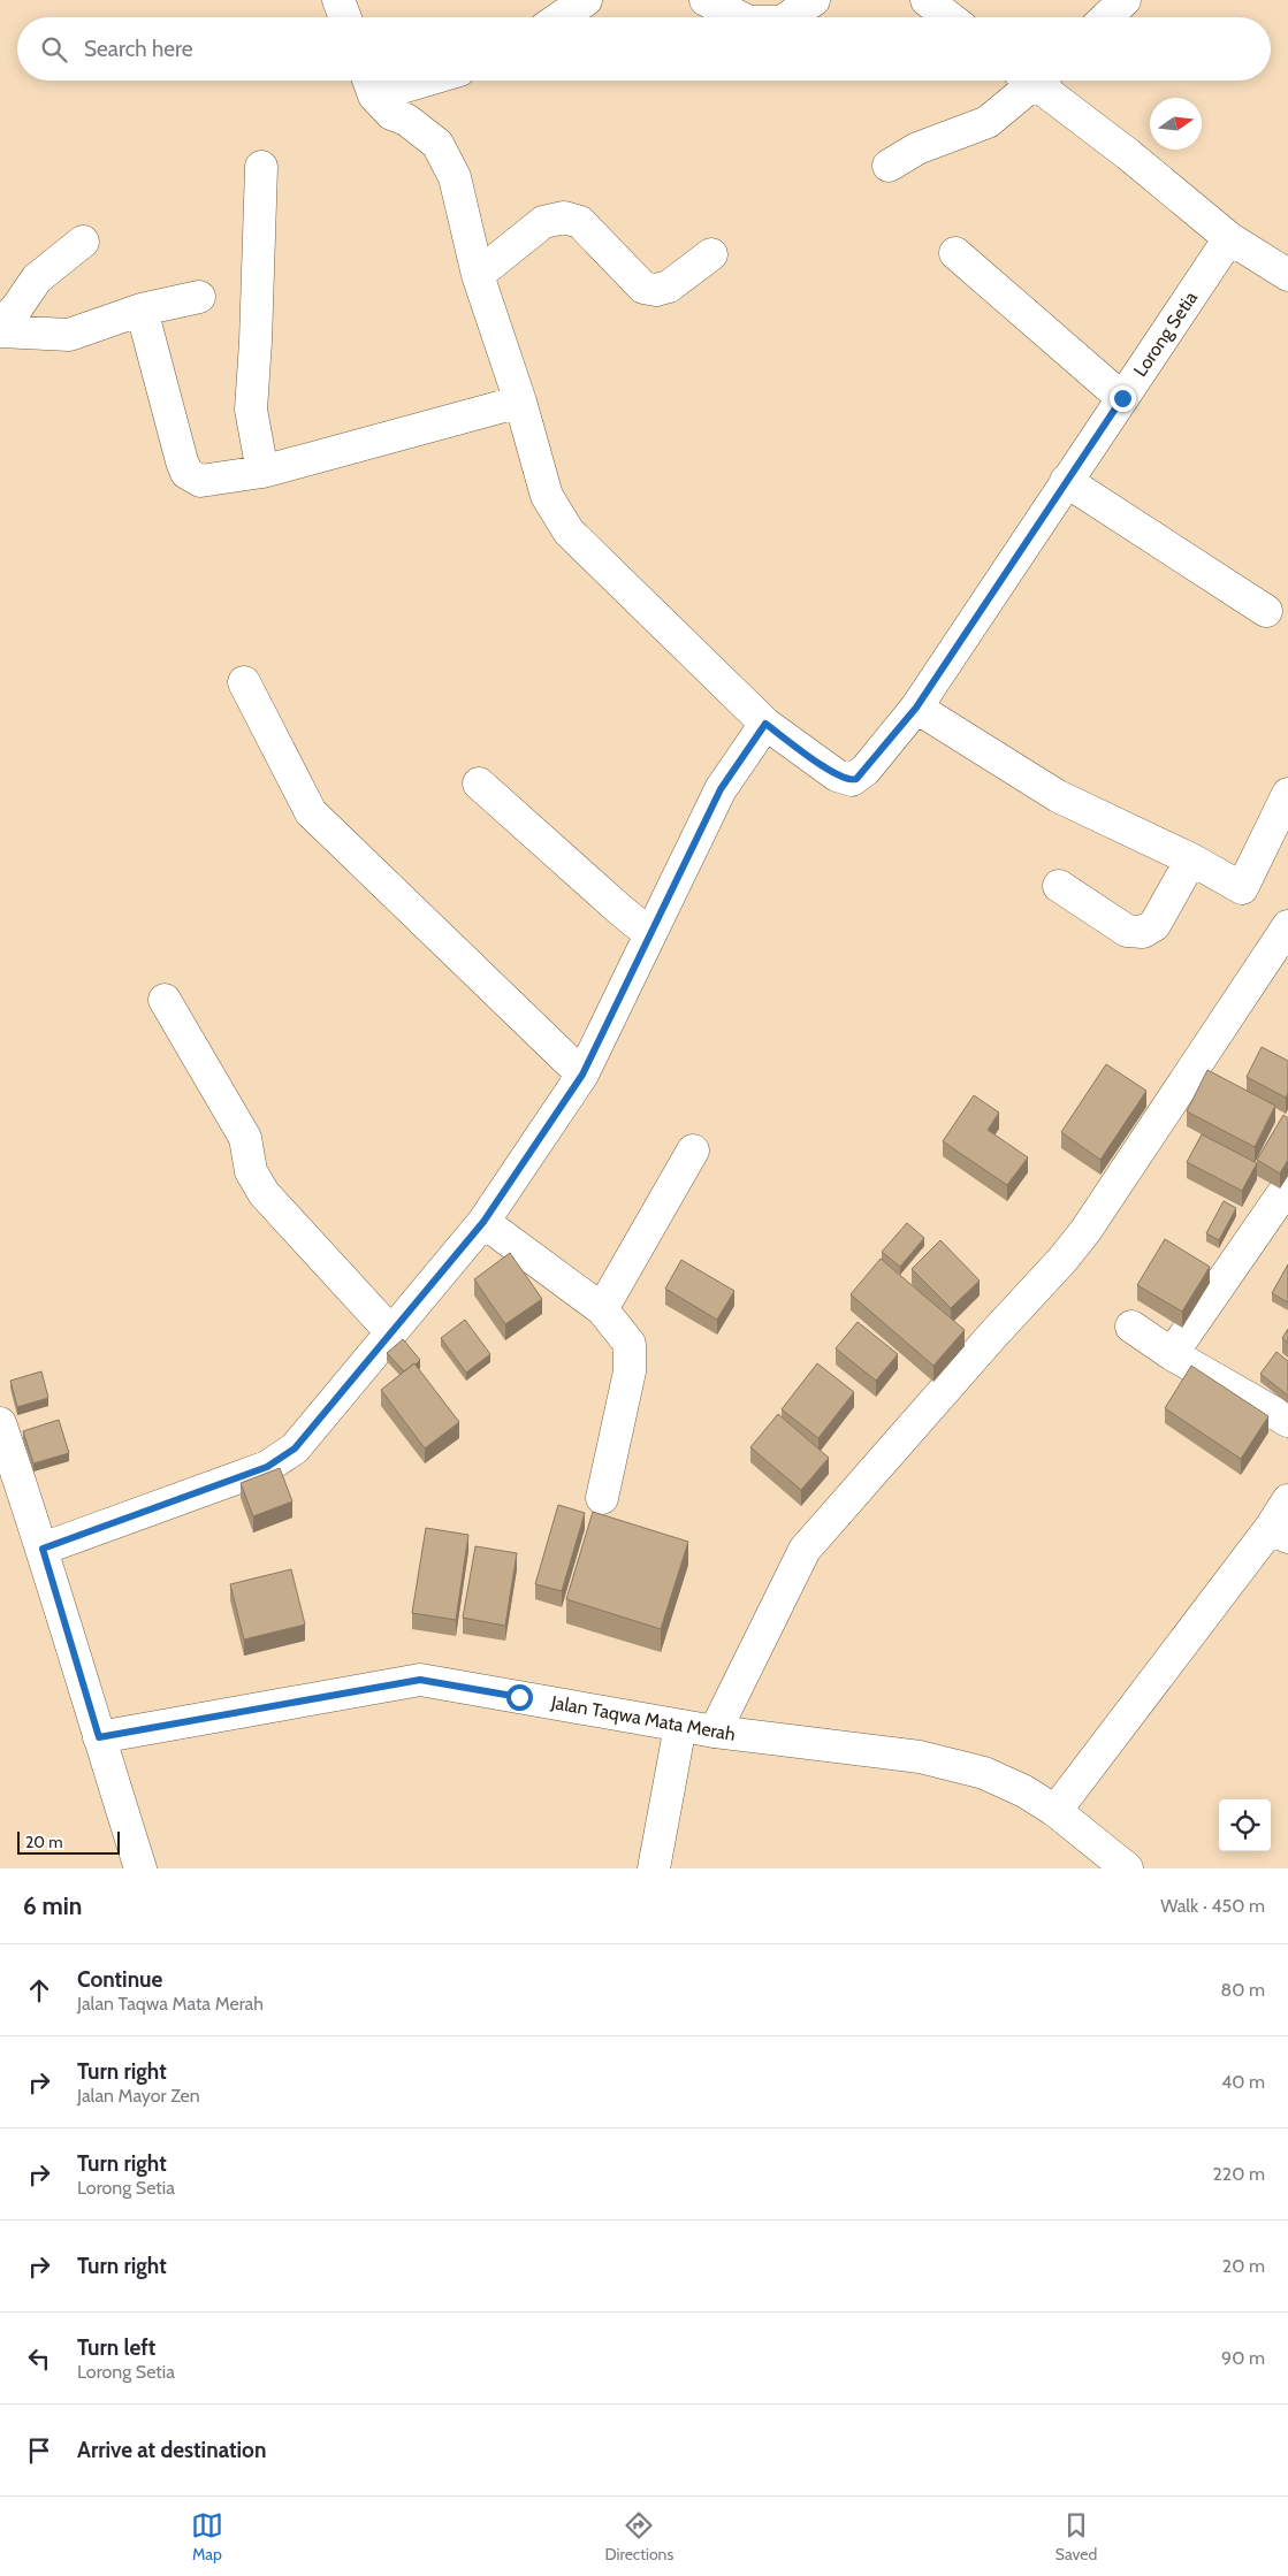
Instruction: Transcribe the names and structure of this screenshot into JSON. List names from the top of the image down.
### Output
{
  "streets": {
    "street": ["Lorong Setia", "Jalan Taqwa Mata Merah"]
  },
  "scale_bar": "20 m",
  "north": "right",
  "page": {
    "search": "Search here",
    "scale": "20 m",
    "heading": ["6 min", "Walk · 450 m"],
    "list": [
      ["Continue", "Jalan Taqwa Mata Merah", "80 m"],
      ["Turn right", "Jalan Mayor Zen", "40 m"],
      ["Turn right", "Lorong Setia", "220 m"],
      ["Turn right", "20 m"],
      ["Turn left", "Lorong Setia", "90 m"],
      "Arrive at destination"
    ],
    "nav": ["Map", "Directions", "Saved"]
  }
}
